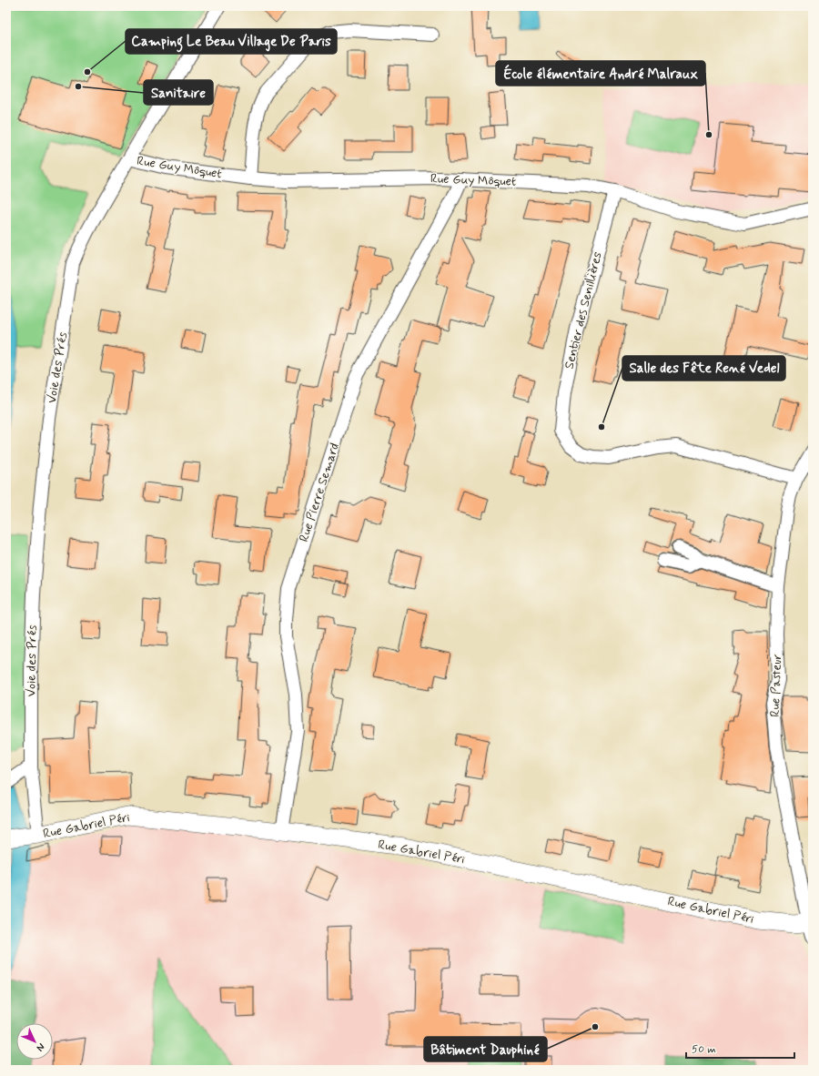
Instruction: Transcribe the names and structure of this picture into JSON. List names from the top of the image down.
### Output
{
  "streets": {
    "main road": ["Rue Gabriel Péri"],
    "street": [
      "Rue Guy Môquet",
      "Sentier des Senillières",
      "Voie des Prés",
      "Rue Pierre Semard",
      "Rue Pasteur"
    ]
  },
  "crossings": [
    ["Rue Guy Môquet", "Sentier des Senillières"],
    ["Rue Guy Môquet", "Voie des Prés"],
    ["Rue Guy Môquet", "Rue Pierre Semard"],
    ["Sentier des Senillières", "Rue Pasteur"],
    ["Voie des Prés", "Rue Gabriel Péri"],
    ["Rue Pierre Semard", "Rue Gabriel Péri"],
    ["Rue Pasteur", "Rue Gabriel Péri"]
  ],
  "places": [
    "Camping Le Beau Village De Paris",
    "Sanitaire",
    "École élémentaire André Malraux",
    "Salle des Fête René Vedel",
    "Bâtiment Dauphiné"
  ],
  "scale_bar": "50 m",
  "north": "bottom right"
}
